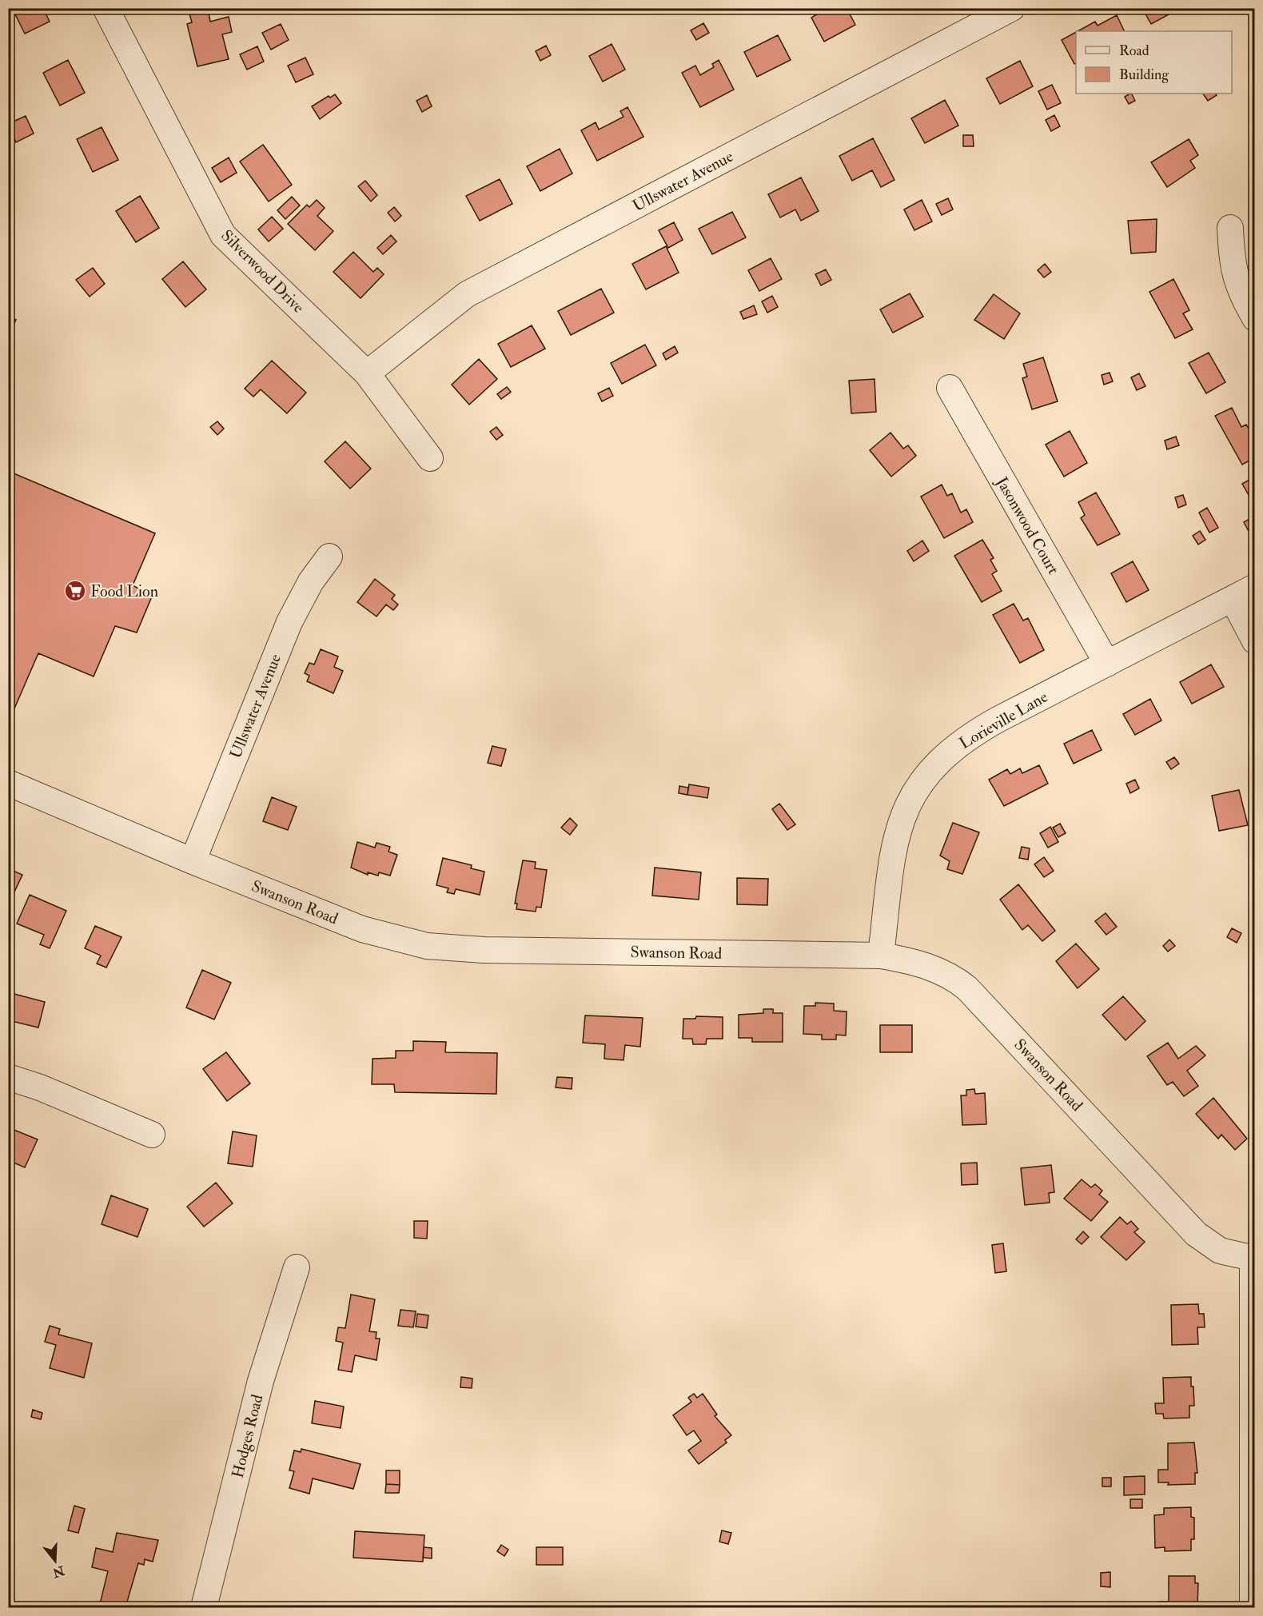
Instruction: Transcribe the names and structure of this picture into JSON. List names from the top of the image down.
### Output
{
  "streets": {
    "street": [
      "Ullswater Avenue",
      "Silverwood Drive",
      "Jasonwood Court",
      "Lorieville Lane",
      "Swanson Road",
      "Hodges Road"
    ]
  },
  "crossings": [
    ["Ullswater Avenue", "Silverwood Drive"],
    ["Ullswater Avenue", "Swanson Road"],
    ["Jasonwood Court", "Lorieville Lane"],
    ["Lorieville Lane", "Swanson Road"]
  ],
  "places": {
    "supermarket": ["Food Lion"]
  },
  "legend": ["Road", "Building"],
  "north": "bottom"
}
